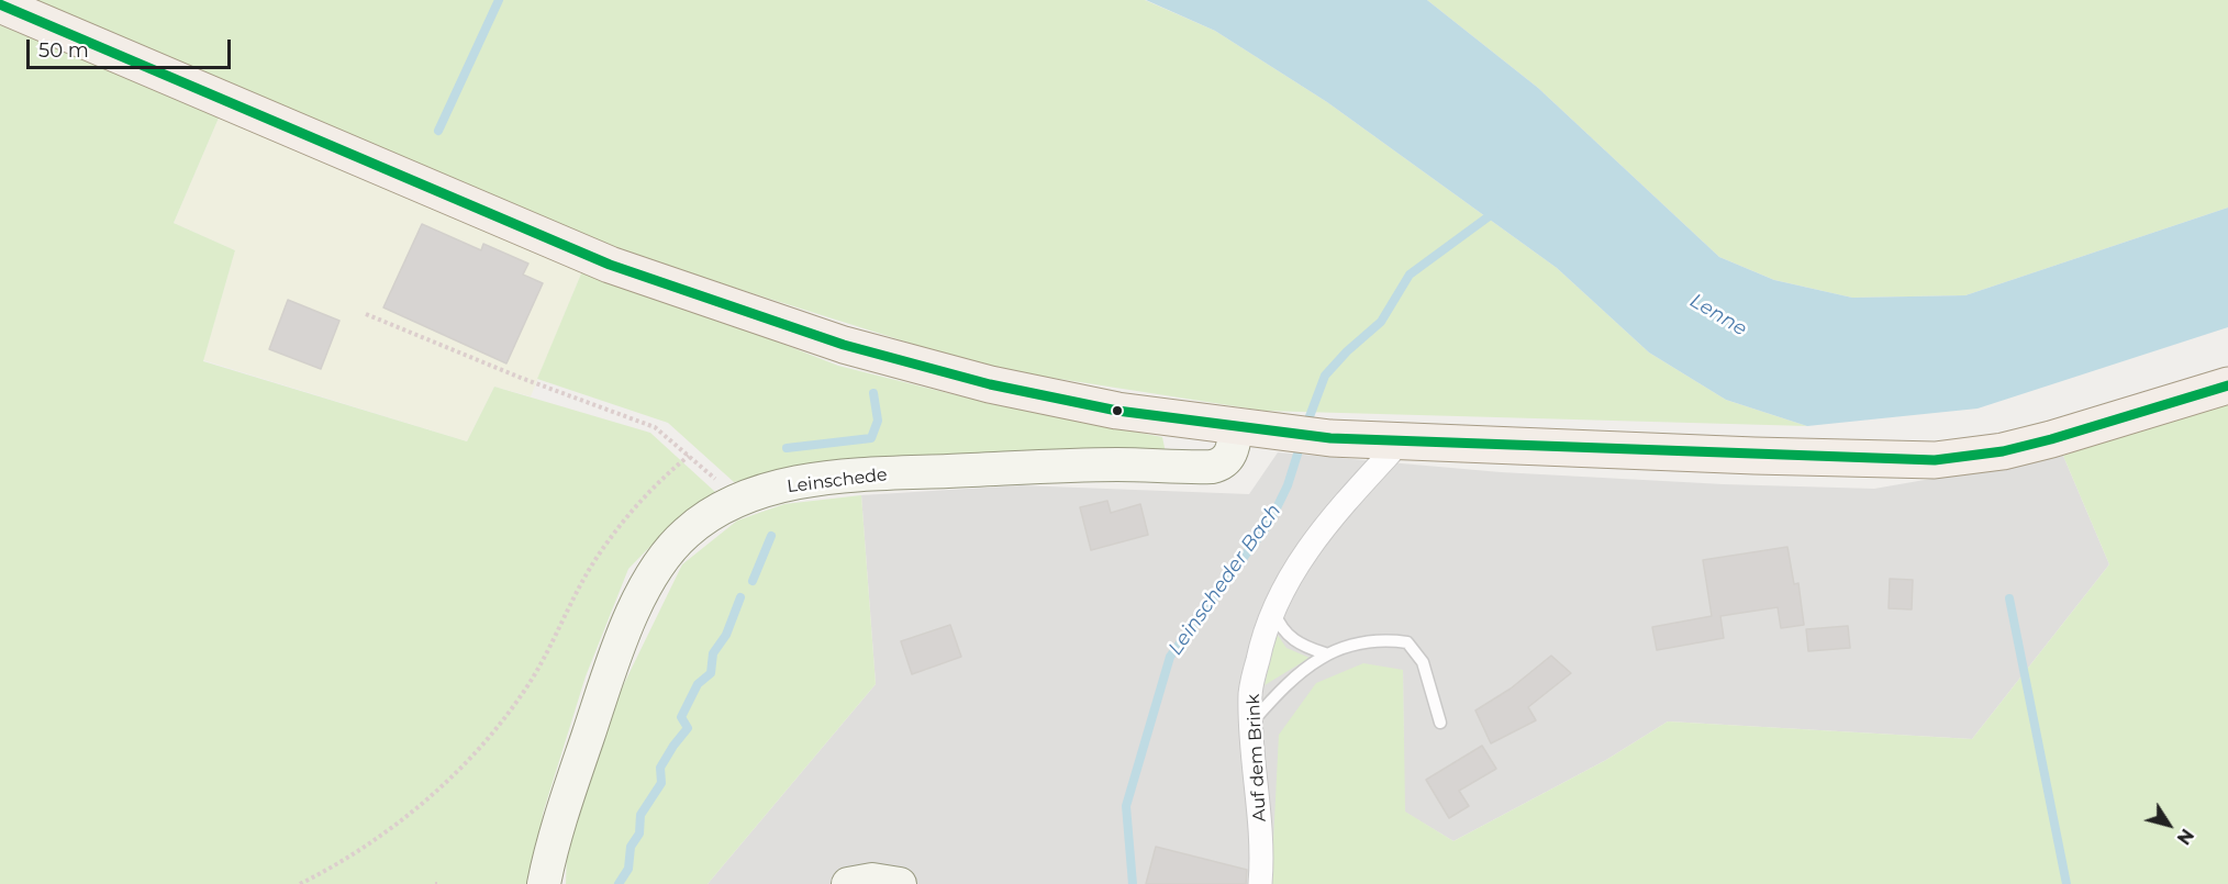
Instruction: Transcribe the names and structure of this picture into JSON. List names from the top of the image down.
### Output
{
  "streets": {
    "main road": ["Leinschede"],
    "street": ["Auf dem Brink"]
  },
  "water": ["Lenne", "Leinscheder Bach"],
  "scale_bar": "50 m",
  "north": "bottom right"
}
